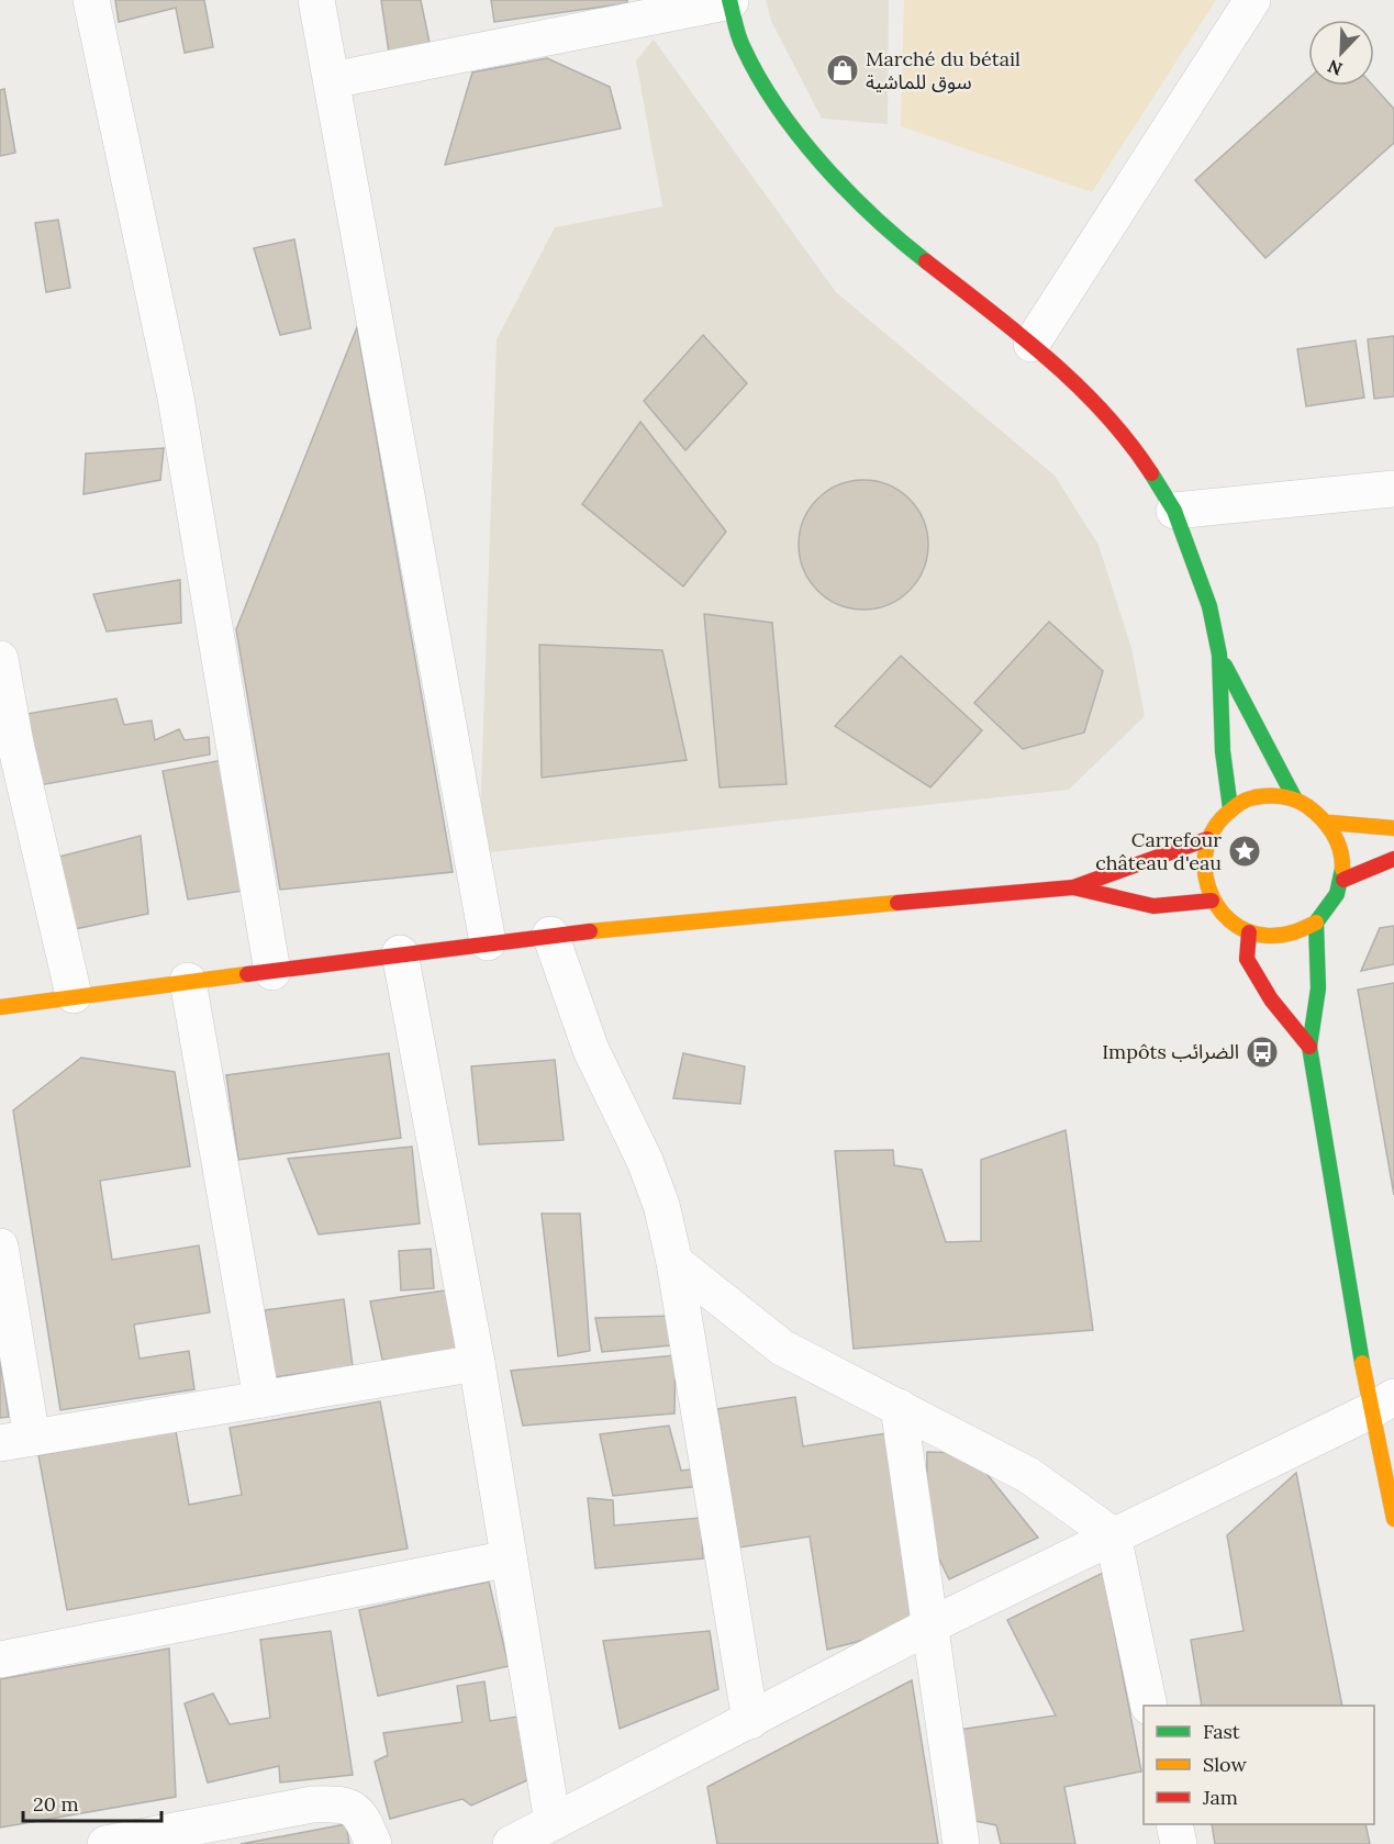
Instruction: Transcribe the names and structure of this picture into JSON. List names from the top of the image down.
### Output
{
  "places": {
    "shop": ["Marché du bétail سوق للماشية"],
    "place": ["Carrefour château d'eau"],
    "bus stop": ["Impôts الضرائب"]
  },
  "legend": ["Fast", "Slow", "Jam"],
  "scale_bar": "20 m",
  "north": "bottom left"
}
